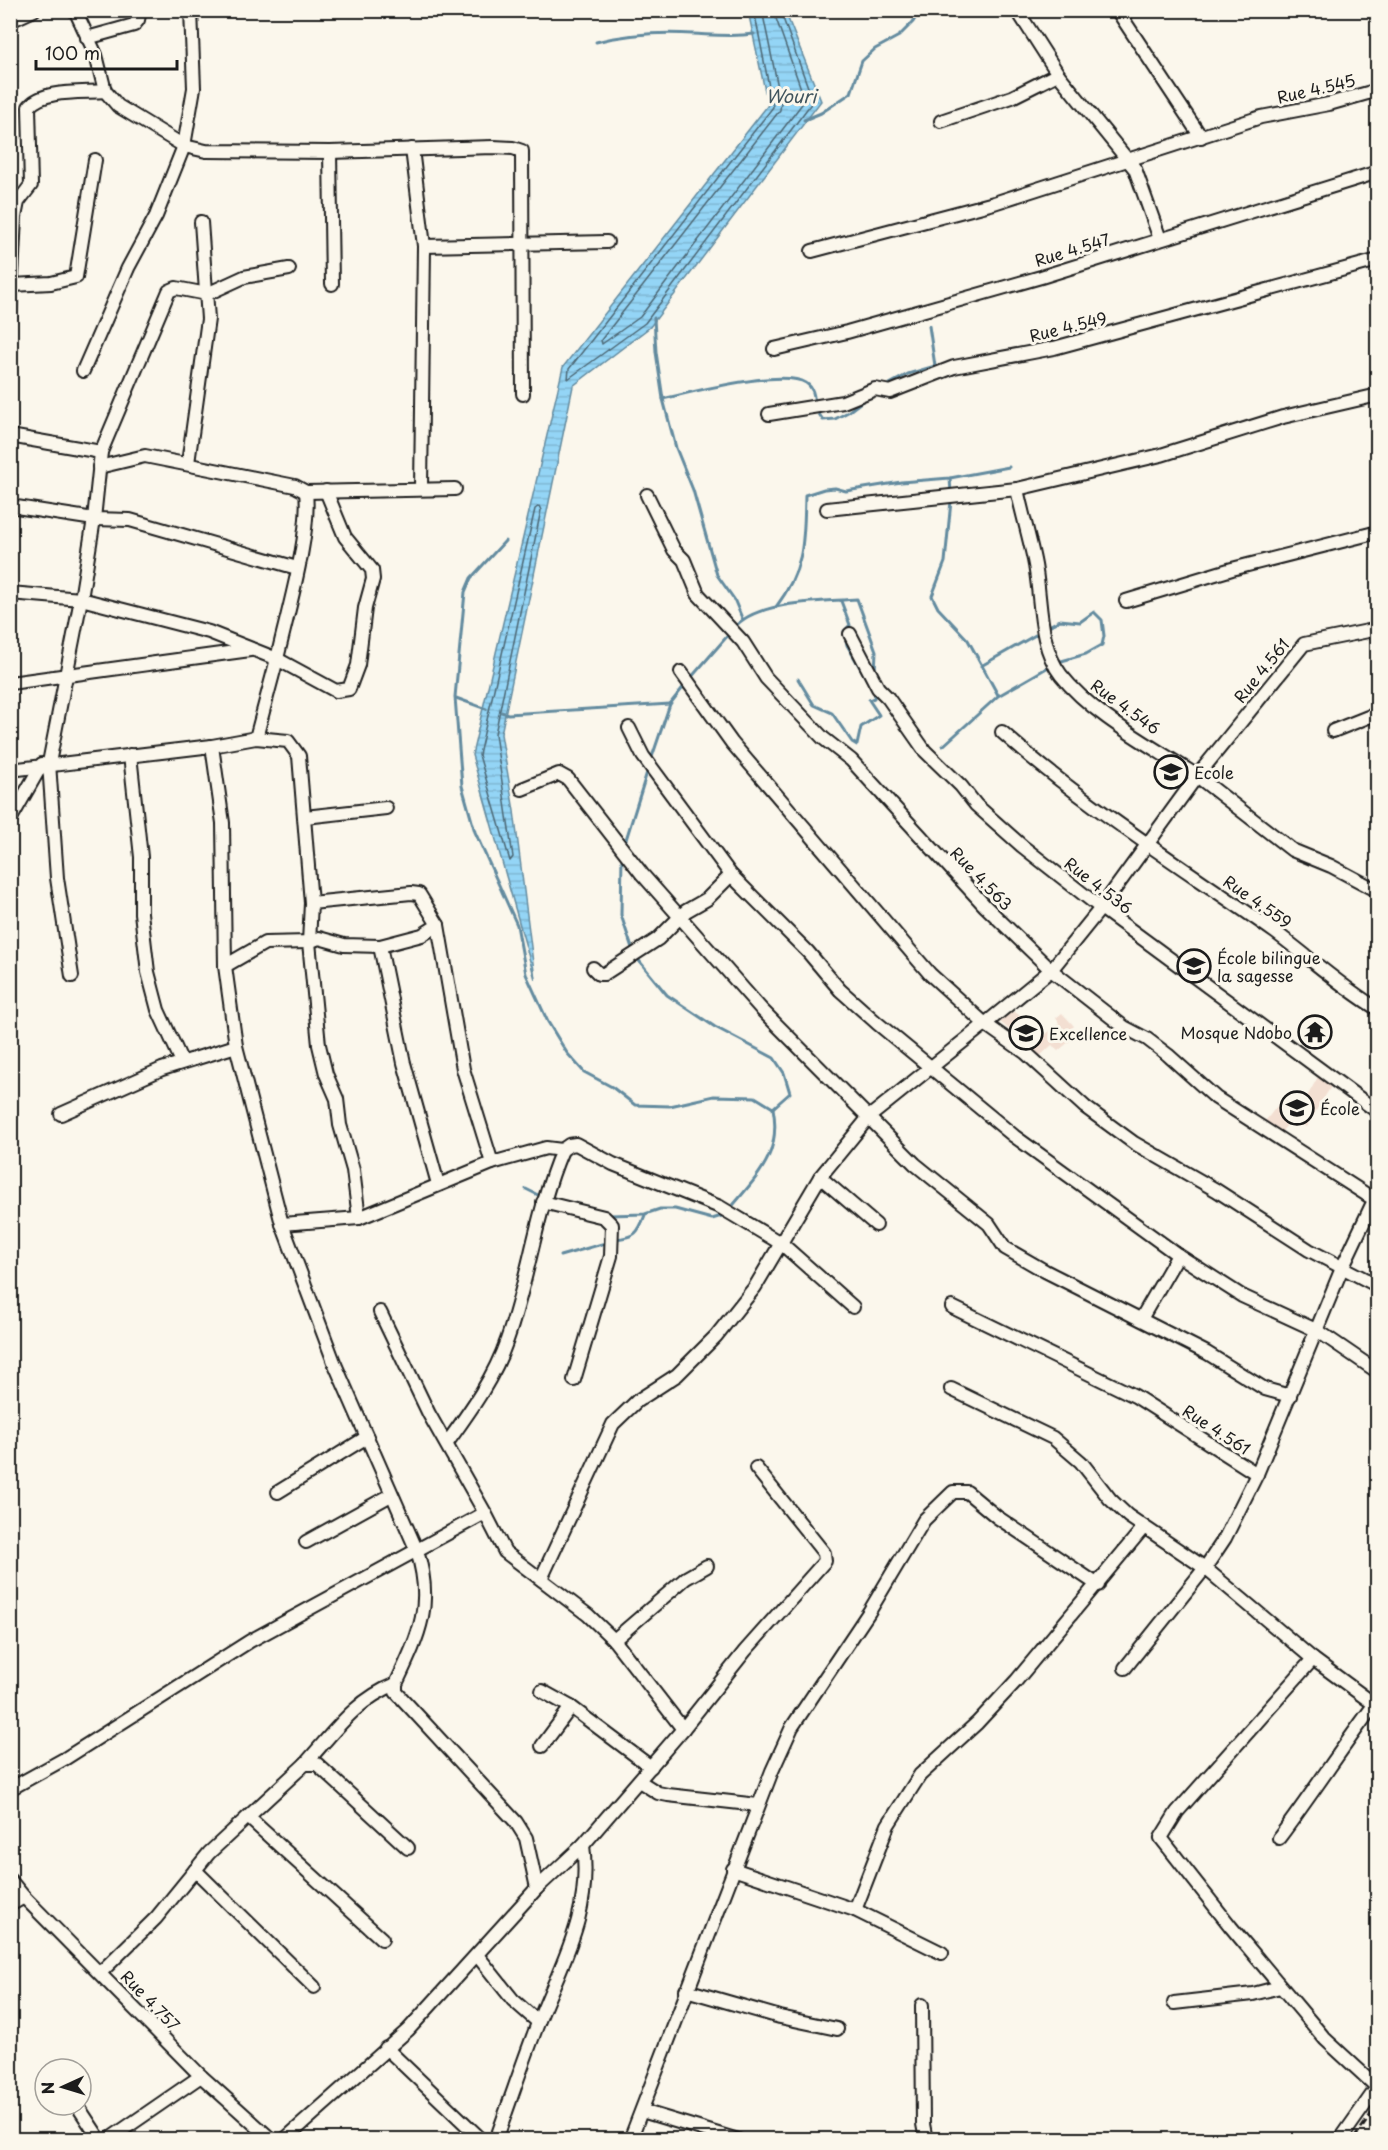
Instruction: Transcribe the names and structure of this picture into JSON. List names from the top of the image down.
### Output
{
  "streets": {
    "street": [
      "Rue 4.545",
      "Rue 4.547",
      "Rue 4.549",
      "Rue 4.561",
      "Rue 4.546",
      "Rue 4.563",
      "Rue 4.536",
      "Rue 4.559",
      "Rue 4.757"
    ]
  },
  "crossings": [
    ["Rue 4.561", "Rue 4.546"],
    ["Rue 4.561", "Rue 4.563"]
  ],
  "water": ["Wouri"],
  "places": {
    "school or university": [
      "Ecole",
      "École bilingue la sagesse",
      "Excellence",
      "École"
    ],
    "temple": ["Mosque Ndobo"]
  },
  "scale_bar": "100 m",
  "north": "left"
}
